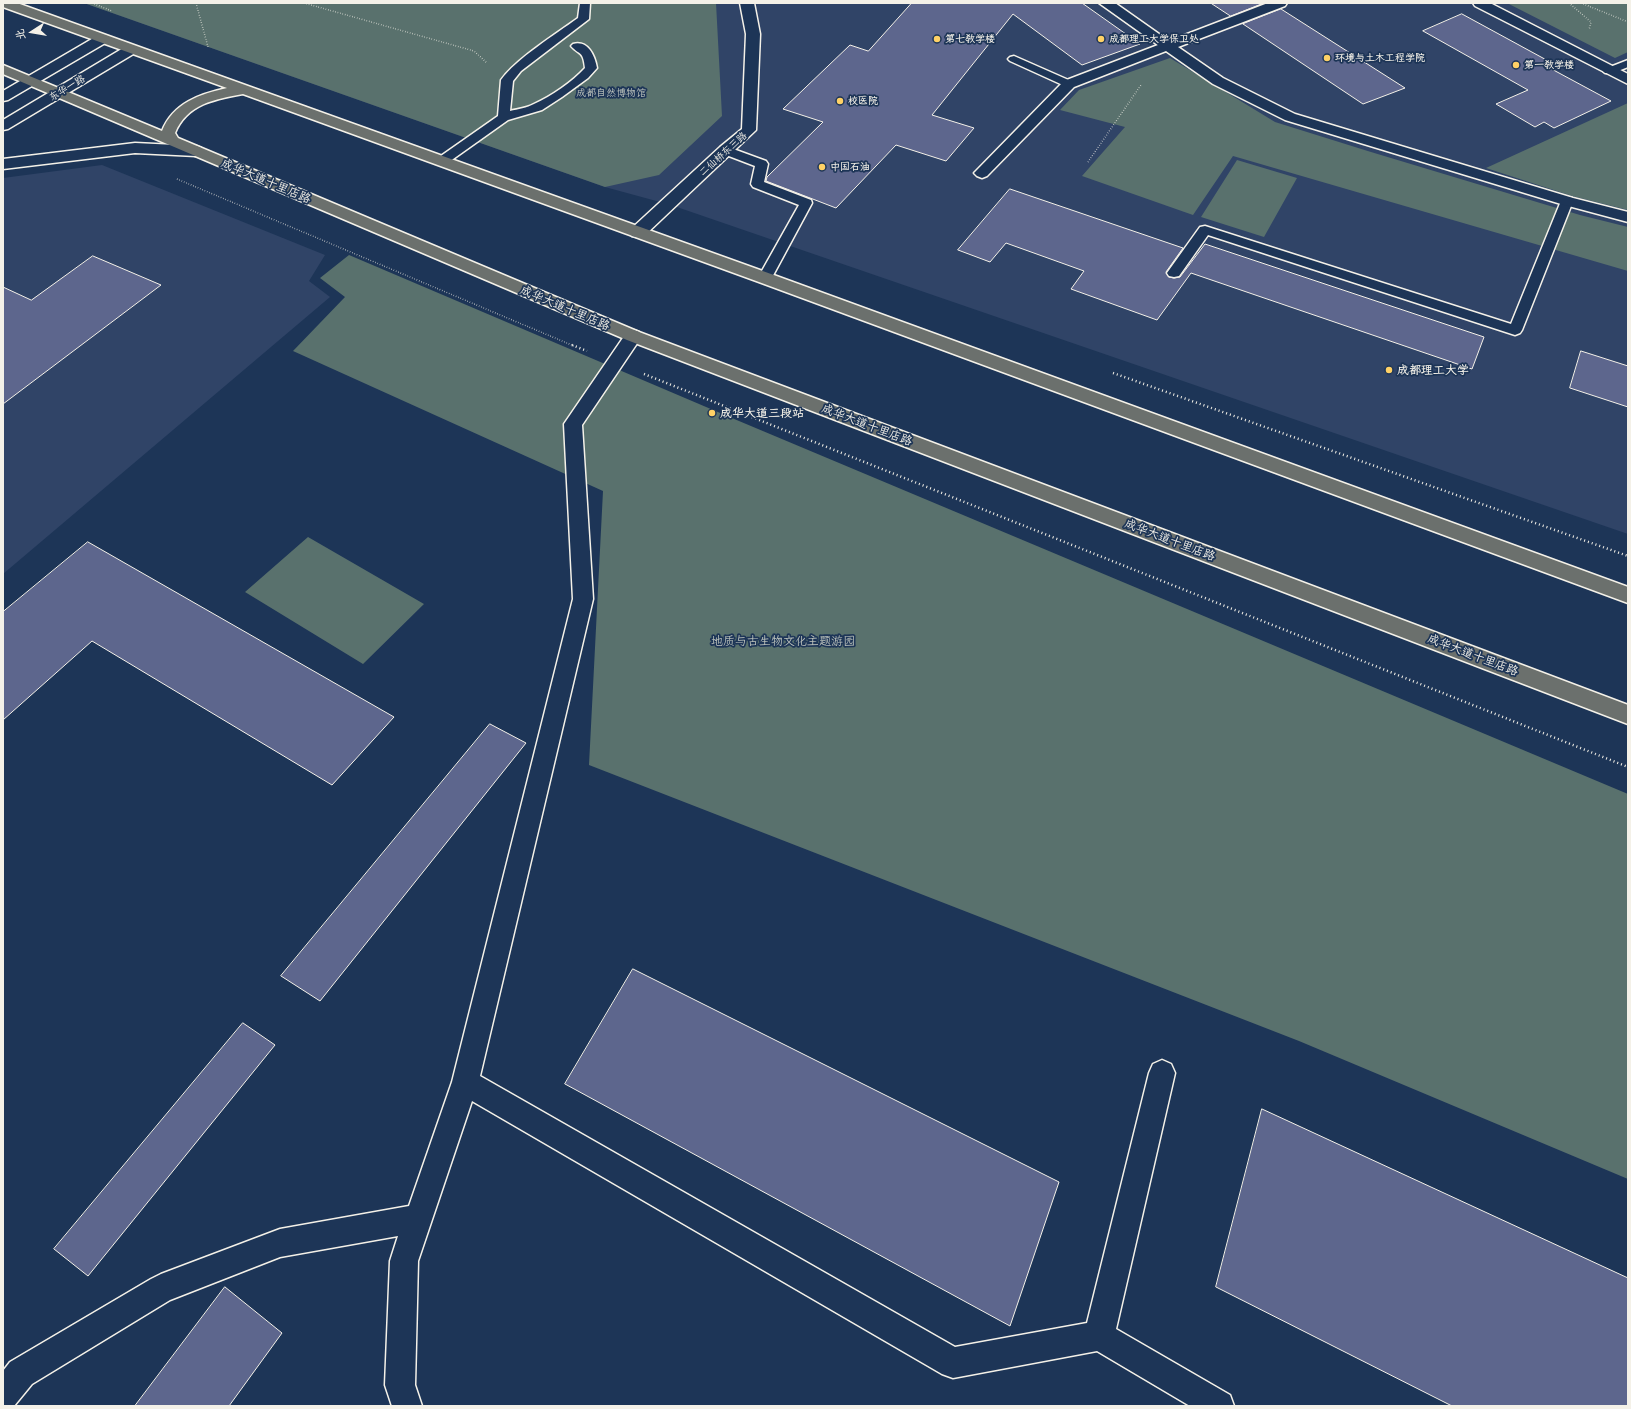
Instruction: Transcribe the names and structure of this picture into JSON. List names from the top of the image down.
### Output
{
  "streets": {
    "main road": ["成华大道十里店路"],
    "street": ["东华一路", "二仙桥东三路"]
  },
  "crossings": [
    ["东华一路", "成华大道十里店路"]
  ],
  "parks": ["成都自然博物馆", "地质与古生物文化主题游园"],
  "places": [
    "第七教学楼",
    "成都理工大学保卫处",
    "环境与土木工程学院",
    "第一教学楼",
    "校医院",
    "中国石油",
    "成都理工大学",
    "成华大道三段站"
  ],
  "north": "left"
}
